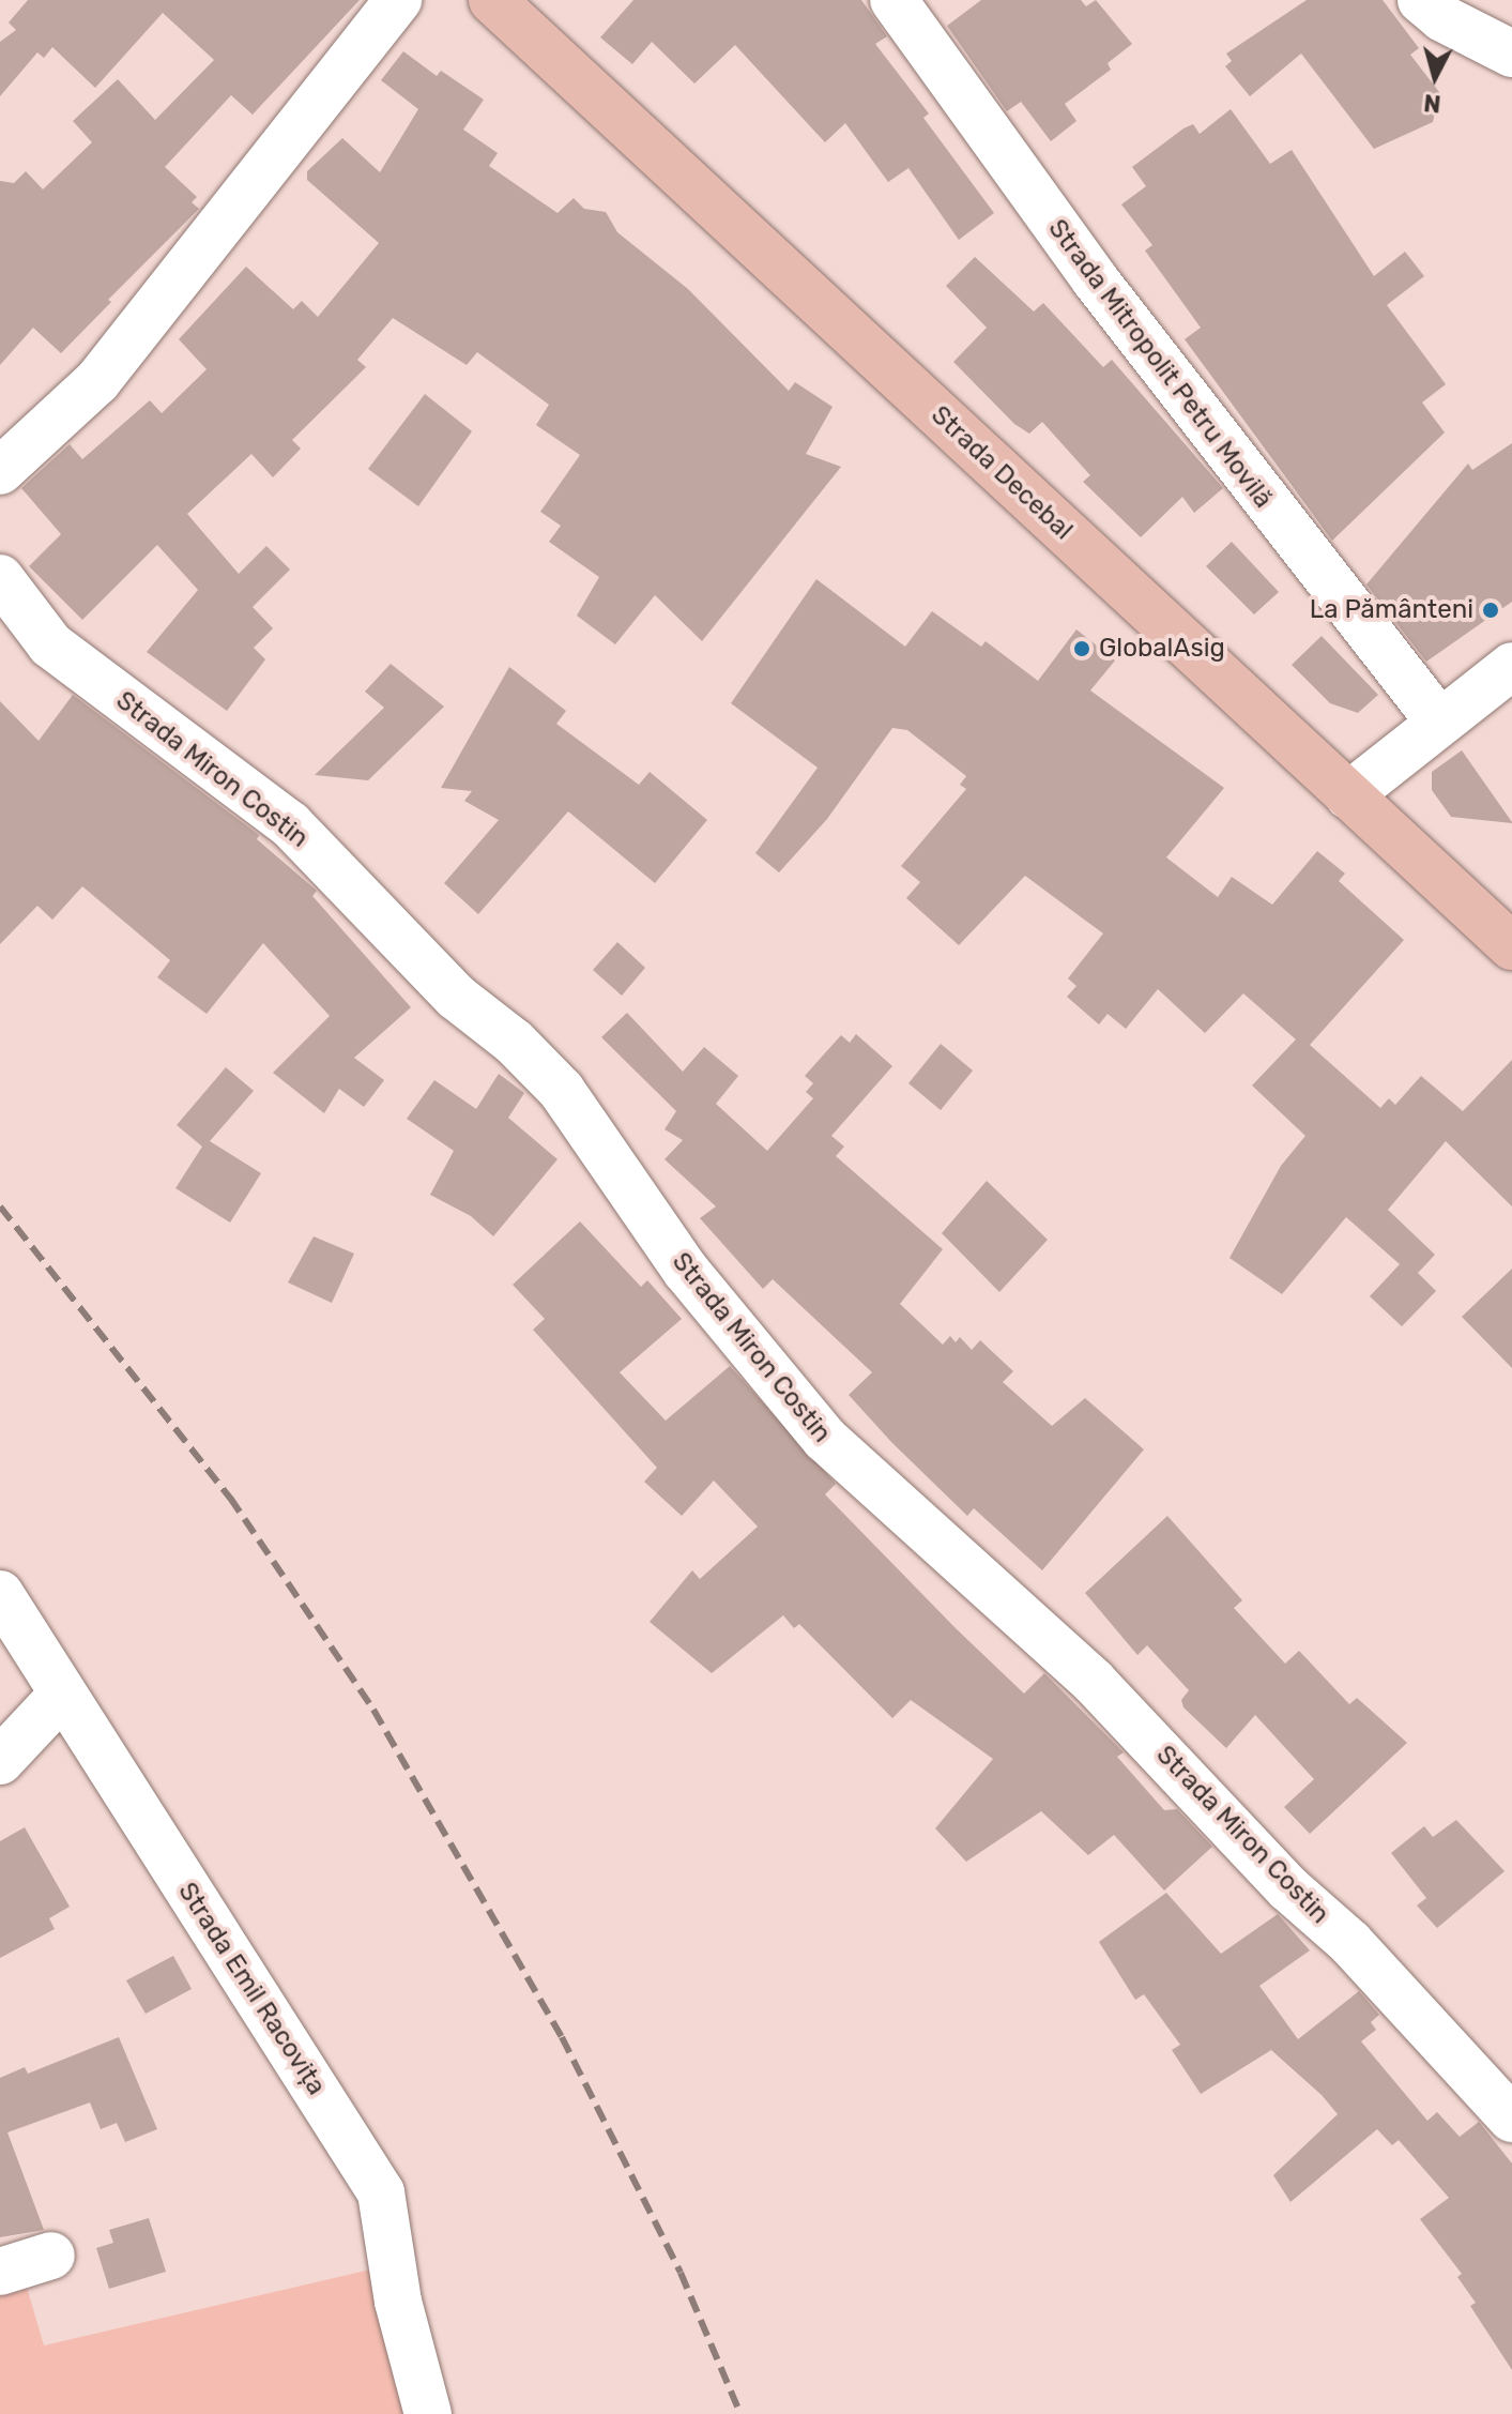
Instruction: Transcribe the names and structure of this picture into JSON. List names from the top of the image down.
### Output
{
  "streets": {
    "main road": ["Strada Decebal"],
    "street": ["Strada Mitropolit Petru Movilă", "Strada Miron Costin", "Strada Emil Racovița"]
  },
  "places": ["La Pământeni", "GlobalAsig"],
  "north": "bottom"
}
